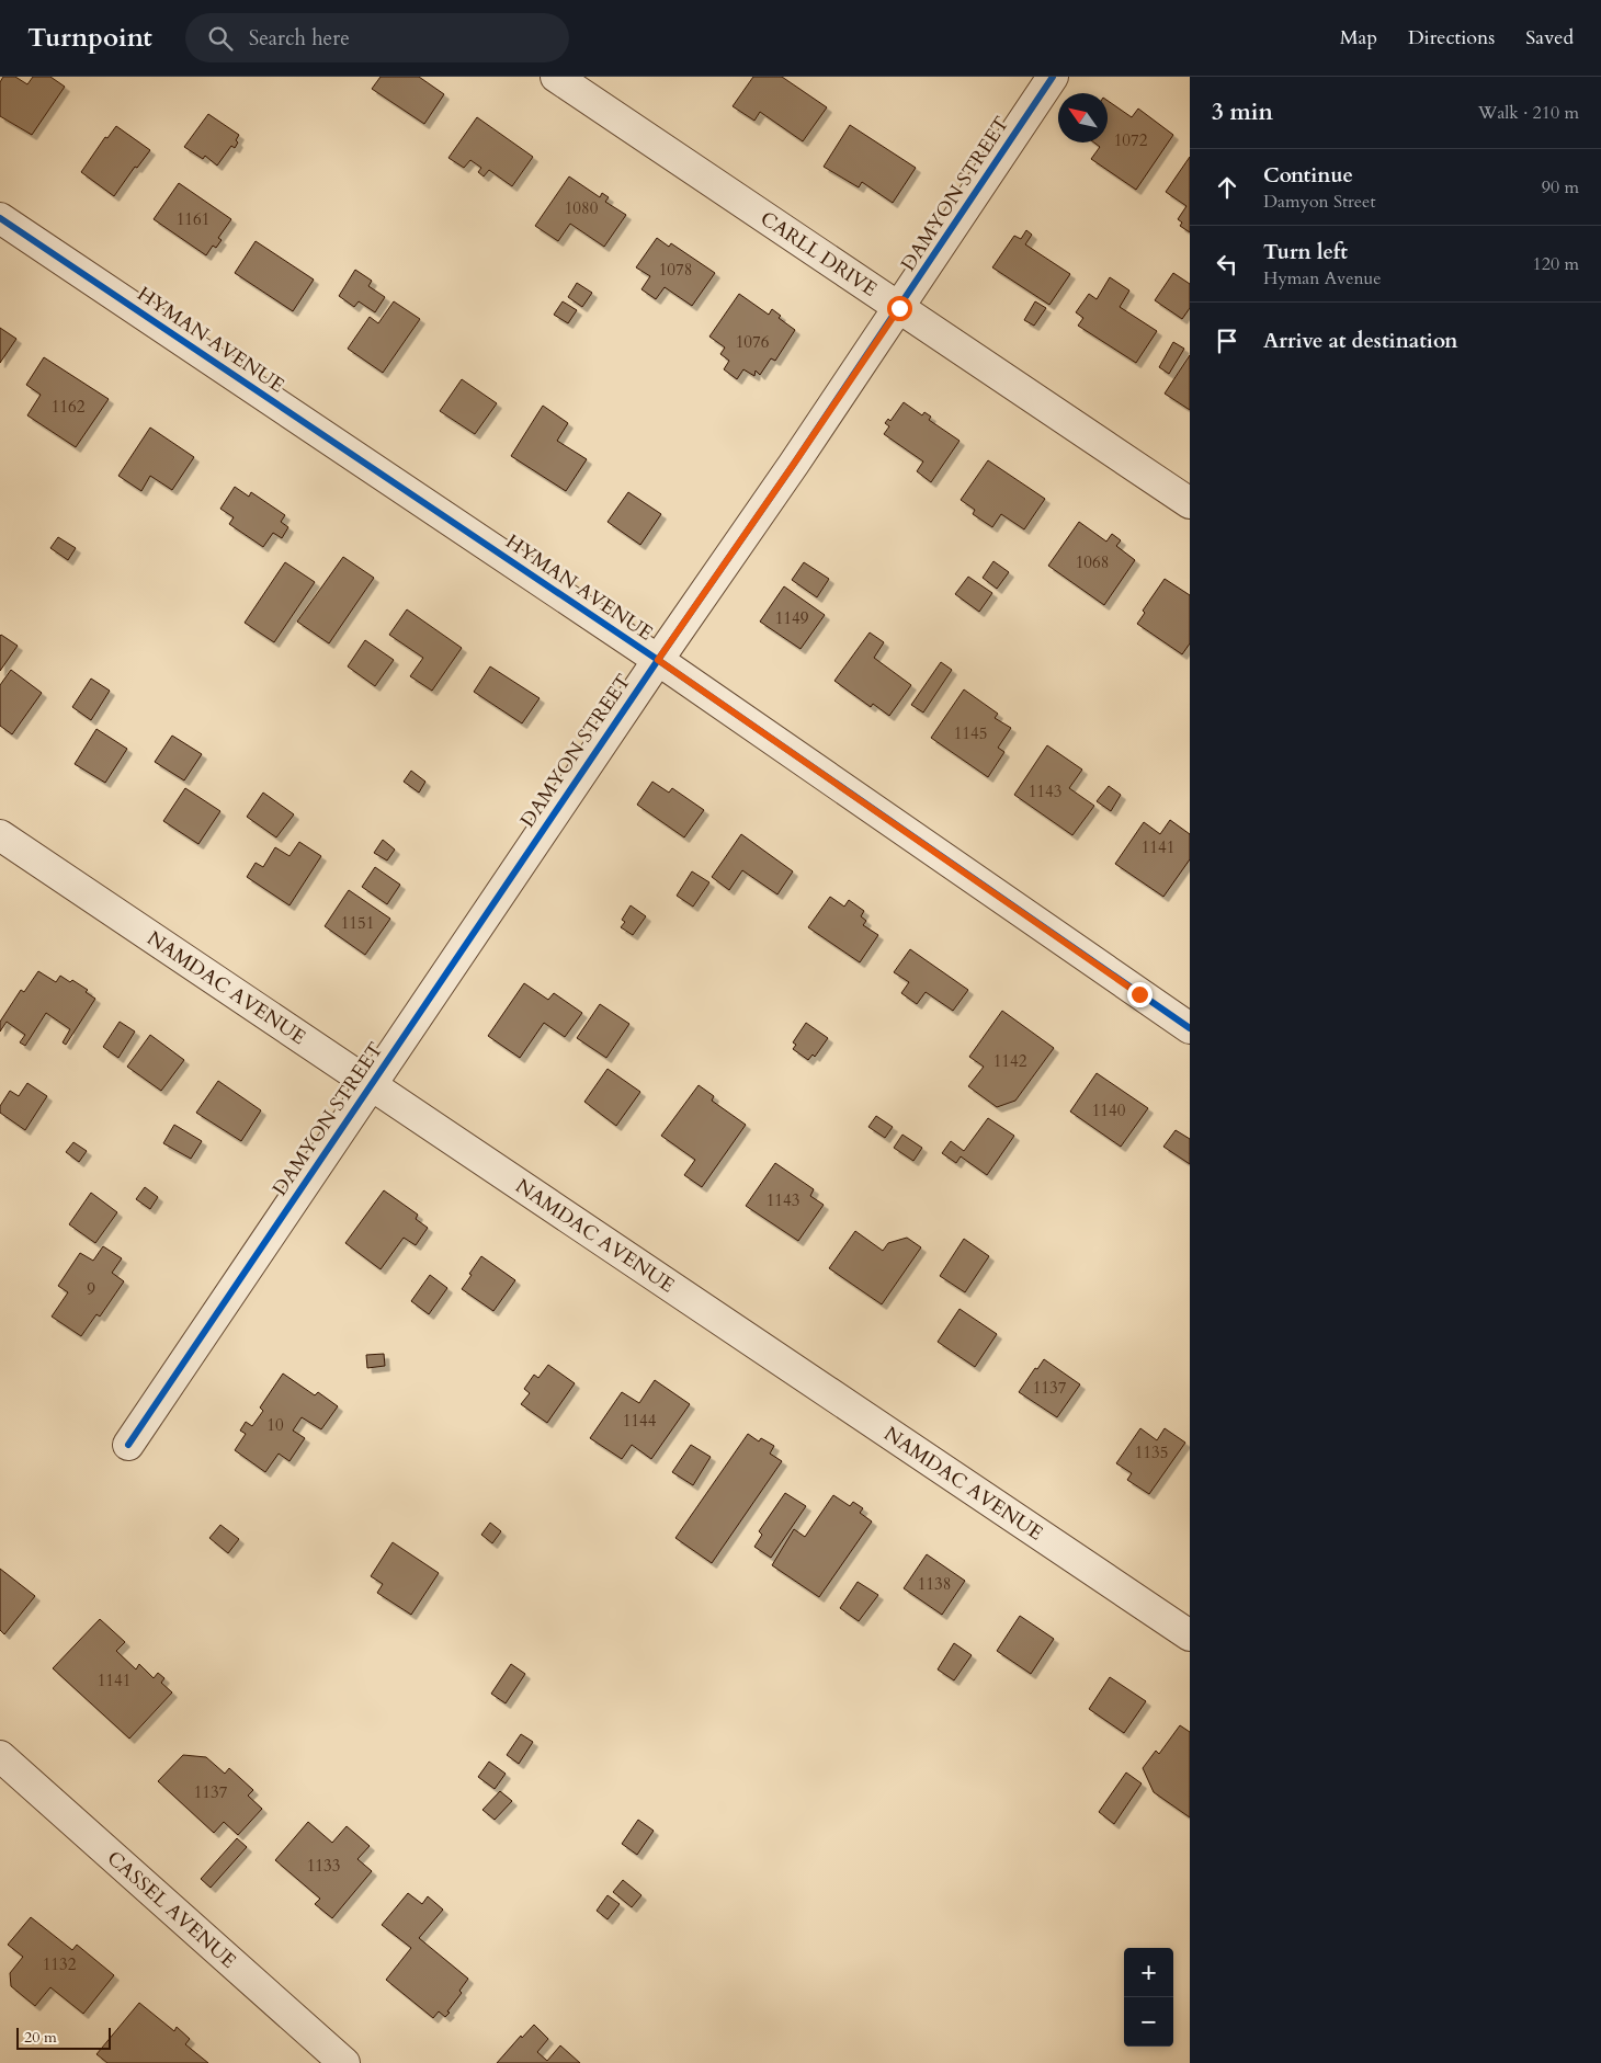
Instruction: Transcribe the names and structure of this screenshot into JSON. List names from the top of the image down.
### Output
{
  "streets": {
    "street": [
      "DAMYON STREET",
      "CARLL DRIVE",
      "HYMAN AVENUE",
      "NAMDAC AVENUE",
      "CASSEL AVENUE"
    ]
  },
  "crossings": [
    ["DAMYON STREET", "CARLL DRIVE"],
    ["DAMYON STREET", "HYMAN AVENUE"],
    ["DAMYON STREET", "NAMDAC AVENUE"]
  ],
  "house_numbers": [
    "1072",
    "1080",
    "1161",
    "1078",
    "1076",
    "1162",
    "1068",
    "1149",
    "1145",
    "1143",
    "1141",
    "1151",
    "1142",
    "1140",
    "1143",
    "9",
    "1137",
    "1144",
    "10",
    "1135",
    "1138",
    "1141",
    "1137",
    "1133",
    "1132"
  ],
  "scale_bar": "20 m",
  "north": "top left",
  "page": {
    "header": "Turnpoint",
    "search": "Search here",
    "nav": ["Map", "Directions", "Saved"],
    "heading": ["3 min", "Walk · 210 m"],
    "list": [
      ["Continue", "Damyon Street", "90 m"],
      ["Turn left", "Hyman Avenue", "120 m"],
      "Arrive at destination"
    ],
    "map_buttons": ["+", "−"],
    "scale": "20 m"
  }
}
